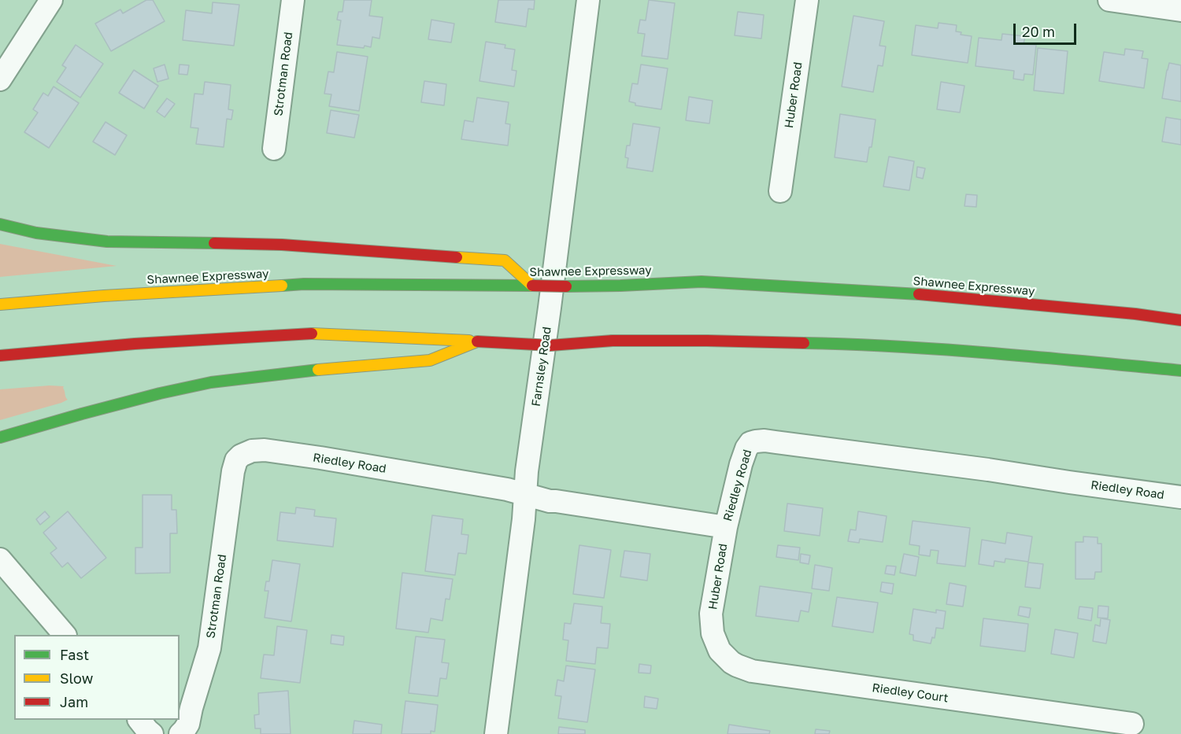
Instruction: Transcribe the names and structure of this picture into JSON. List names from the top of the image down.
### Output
{
  "streets": {
    "highway": ["Shawnee Expressway"],
    "street": [
      "Strotman Road",
      "Huber Road",
      "Farnsley Road",
      "Riedley Road",
      "Riedley Court"
    ]
  },
  "crossings": [
    ["Strotman Road", "Riedley Road"],
    ["Huber Road", "Riedley Road"],
    ["Huber Road", "Riedley Court"],
    ["Farnsley Road", "Riedley Road"]
  ],
  "legend": ["Fast", "Slow", "Jam"],
  "scale_bar": "20 m"
}
